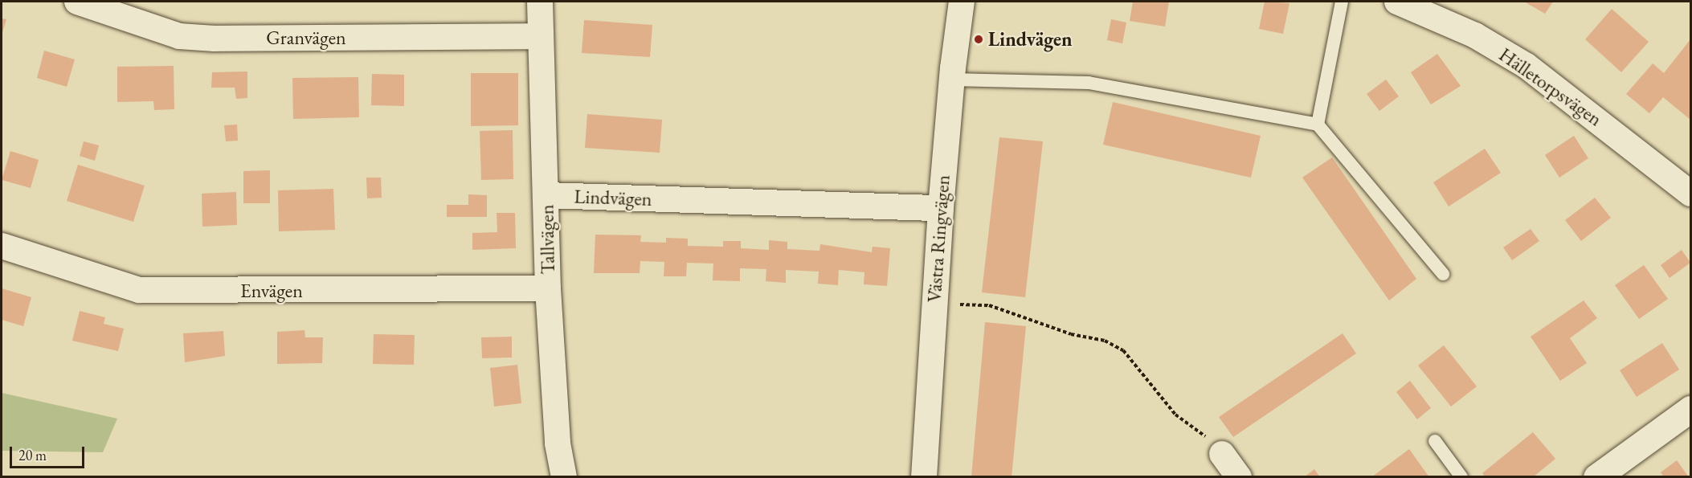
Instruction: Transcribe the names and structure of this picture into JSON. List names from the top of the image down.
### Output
{
  "streets": {
    "street": [
      "Granvägen",
      "Hälletorpsvägen",
      "Lindvägen",
      "Västra Ringvägen",
      "Tallvägen",
      "Envägen"
    ]
  },
  "crossings": [
    ["Granvägen", "Tallvägen"],
    ["Lindvägen", "Västra Ringvägen"],
    ["Lindvägen", "Tallvägen"],
    ["Tallvägen", "Envägen"]
  ],
  "places": ["Lindvägen"],
  "scale_bar": "20 m"
}
